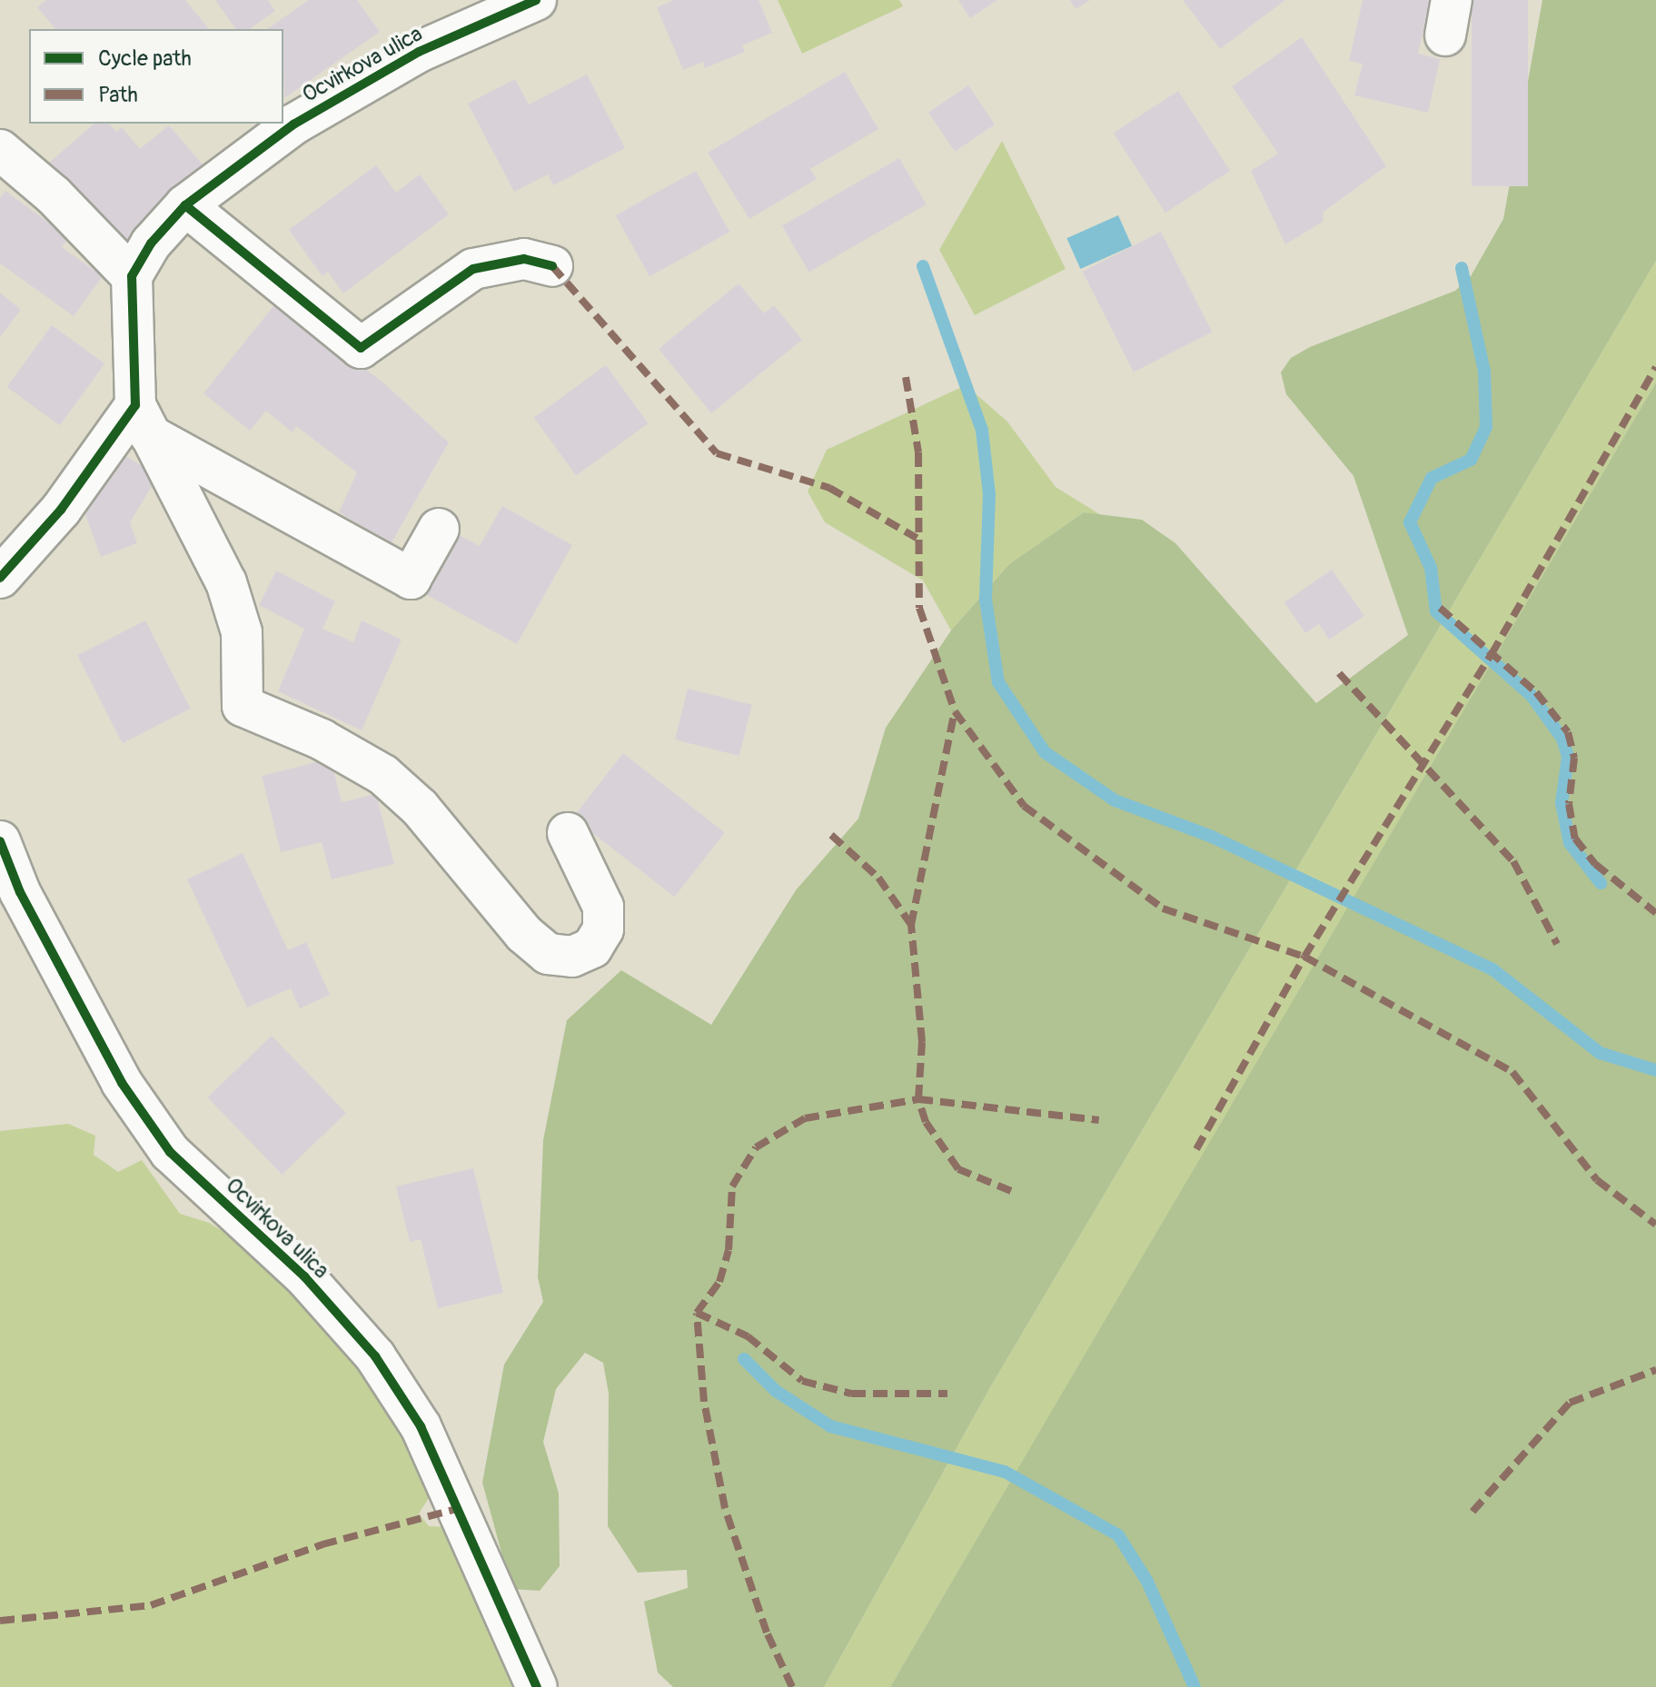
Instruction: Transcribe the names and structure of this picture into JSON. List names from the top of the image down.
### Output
{
  "streets": {
    "street": ["Ocvirkova ulica"]
  },
  "legend": ["Cycle path", "Path"]
}
